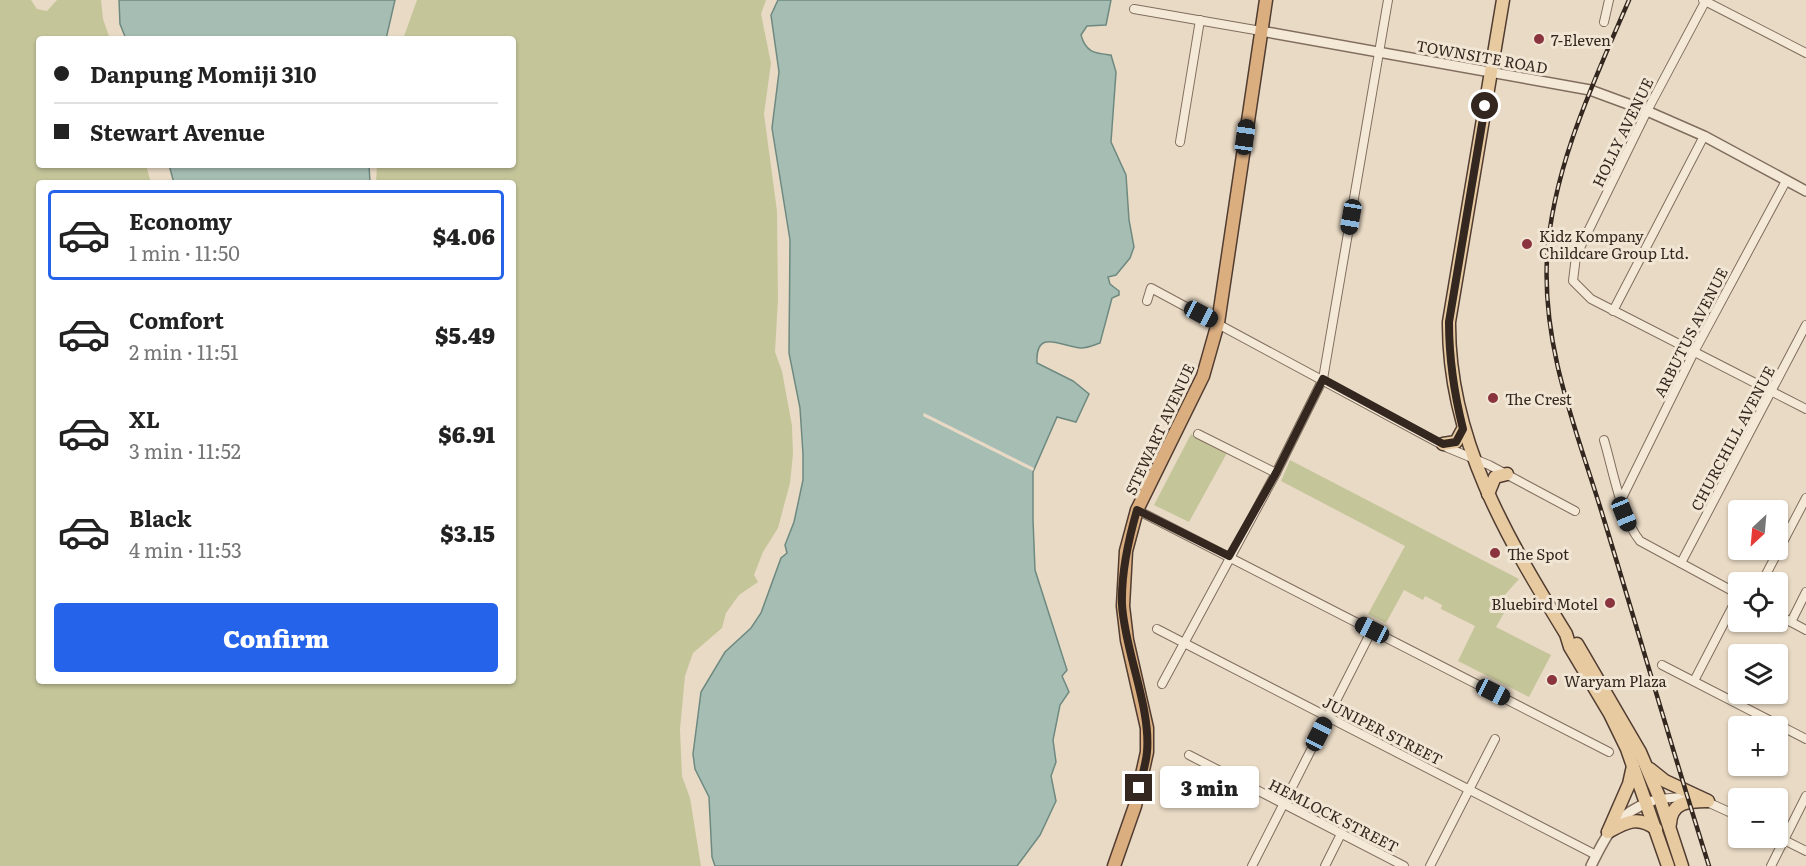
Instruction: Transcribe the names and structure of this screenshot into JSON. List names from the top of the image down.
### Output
{
  "streets": {
    "highway": ["STEWART AVENUE"],
    "street": [
      "TOWNSITE ROAD",
      "HOLLY AVENUE",
      "ARBUTUS AVENUE",
      "CHURCHILL AVENUE",
      "JUNIPER STREET",
      "HEMLOCK STREET"
    ]
  },
  "crossings": [
    ["TOWNSITE ROAD", "HOLLY AVENUE"],
    ["TOWNSITE ROAD", "ARBUTUS AVENUE"],
    ["TOWNSITE ROAD", "STEWART AVENUE"]
  ],
  "places": [
    "7-Eleven",
    "Kidz Kompany Childcare Group Ltd.",
    "The Crest",
    "The Spot",
    "Bluebird Motel",
    "Waryam Plaza"
  ],
  "north": "bottom left",
  "page": {
    "banner": ["Danpung Momiji 310", "Stewart Avenue"],
    "list": [
      {
        "name": "Economy",
        "note": "1 min · 11:50",
        "value": "$4.06"
      },
      {
        "name": "Comfort",
        "note": "2 min · 11:51",
        "value": "$5.49"
      },
      {
        "name": "XL",
        "note": "3 min · 11:52",
        "value": "$6.91"
      },
      {
        "name": "Black",
        "note": "4 min · 11:53",
        "value": "$3.15"
      }
    ],
    "map_buttons": ["+", "−"],
    "buttons": "Confirm",
    "bubble": "3 min"
  }
}
